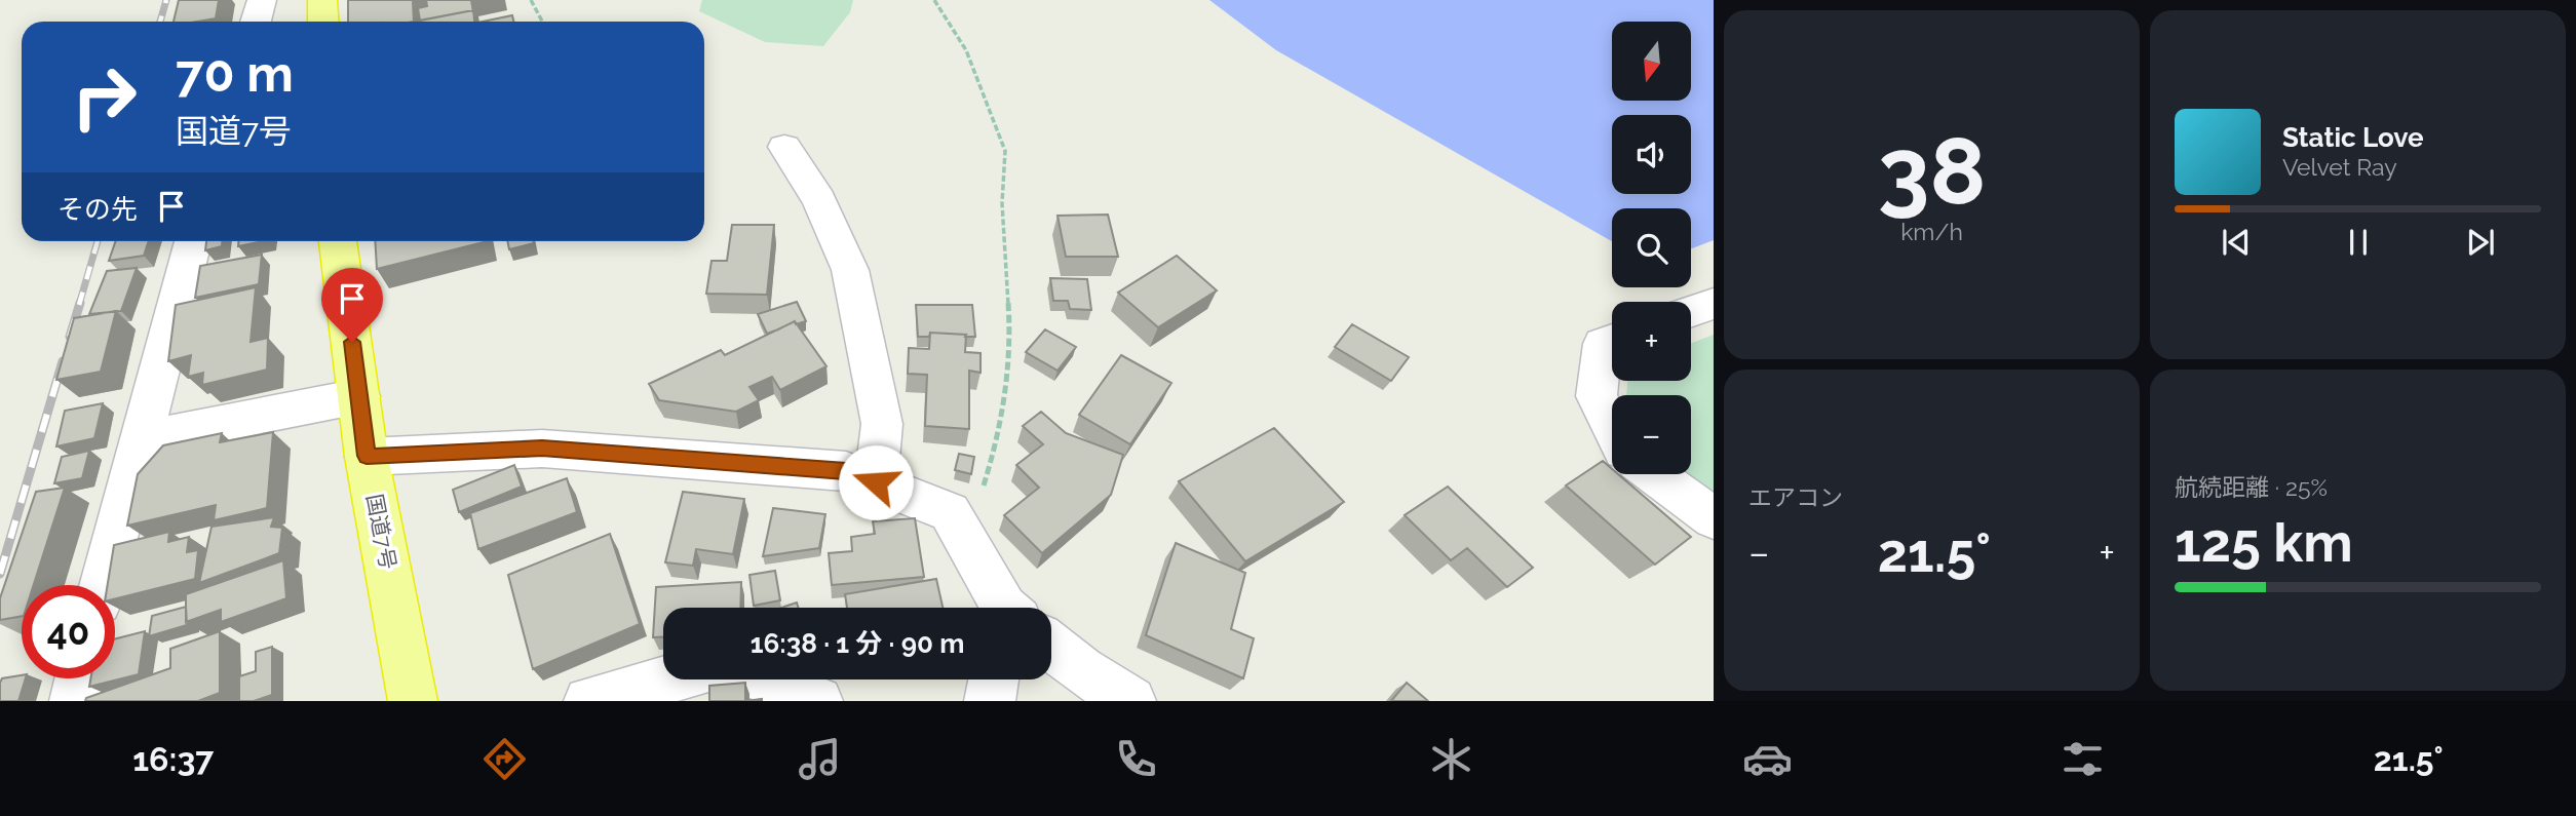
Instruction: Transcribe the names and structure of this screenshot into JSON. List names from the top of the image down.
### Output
{
  "streets": {
    "highway": ["国道7号"]
  },
  "north": "bottom",
  "page": {
    "tile": [
      ["38", "km/h"],
      "エアコン",
      ["航続距離 · 25%", "125 km"]
    ],
    "map_buttons": ["+", "−"],
    "turn": ["70 m", "国道7号"],
    "song": ["Static Love", "Velvet Ray"],
    "then": "その先",
    "heat": ["−", "21.5°", "+"],
    "limit": "40",
    "trip": "16:38 · 1 分 · 90 m",
    "tabs": ["16:37", "21.5°"]
  }
}
